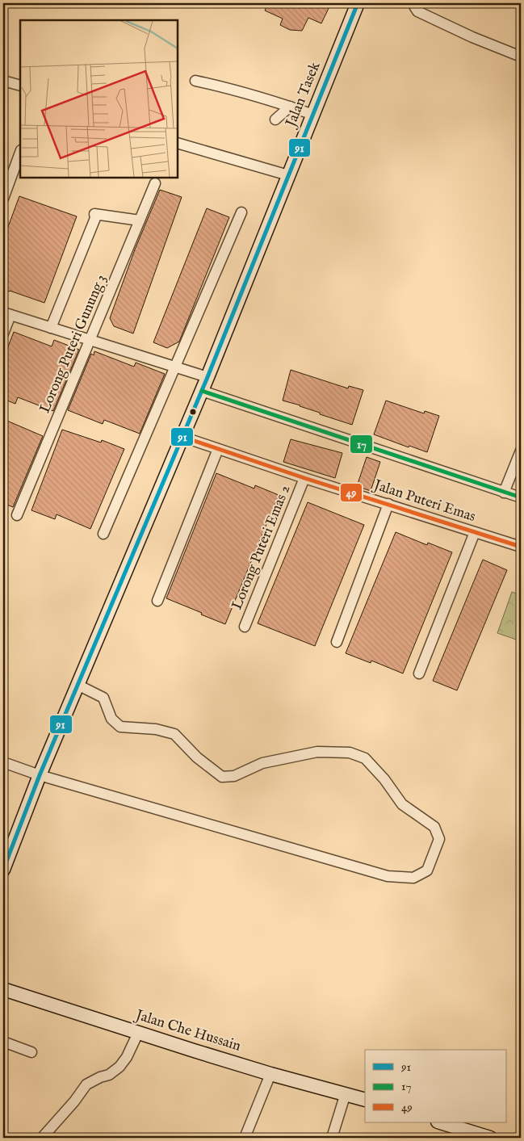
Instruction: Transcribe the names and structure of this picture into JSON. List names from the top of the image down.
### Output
{
  "streets": {
    "main road": ["Jalan Tasek", "Jalan Che Hussain"],
    "street": ["Lorong Puteri Gunung 3", "Jalan Puteri Emas", "Lorong Puteri Emas 2"]
  },
  "crossings": [
    ["Jalan Tasek", "Jalan Puteri Emas"],
    ["Jalan Puteri Emas", "Lorong Puteri Emas 2"]
  ],
  "lines": ["transit line 91", "transit line 17", "transit line 49"],
  "legend": ["91", "17", "49"]
}
